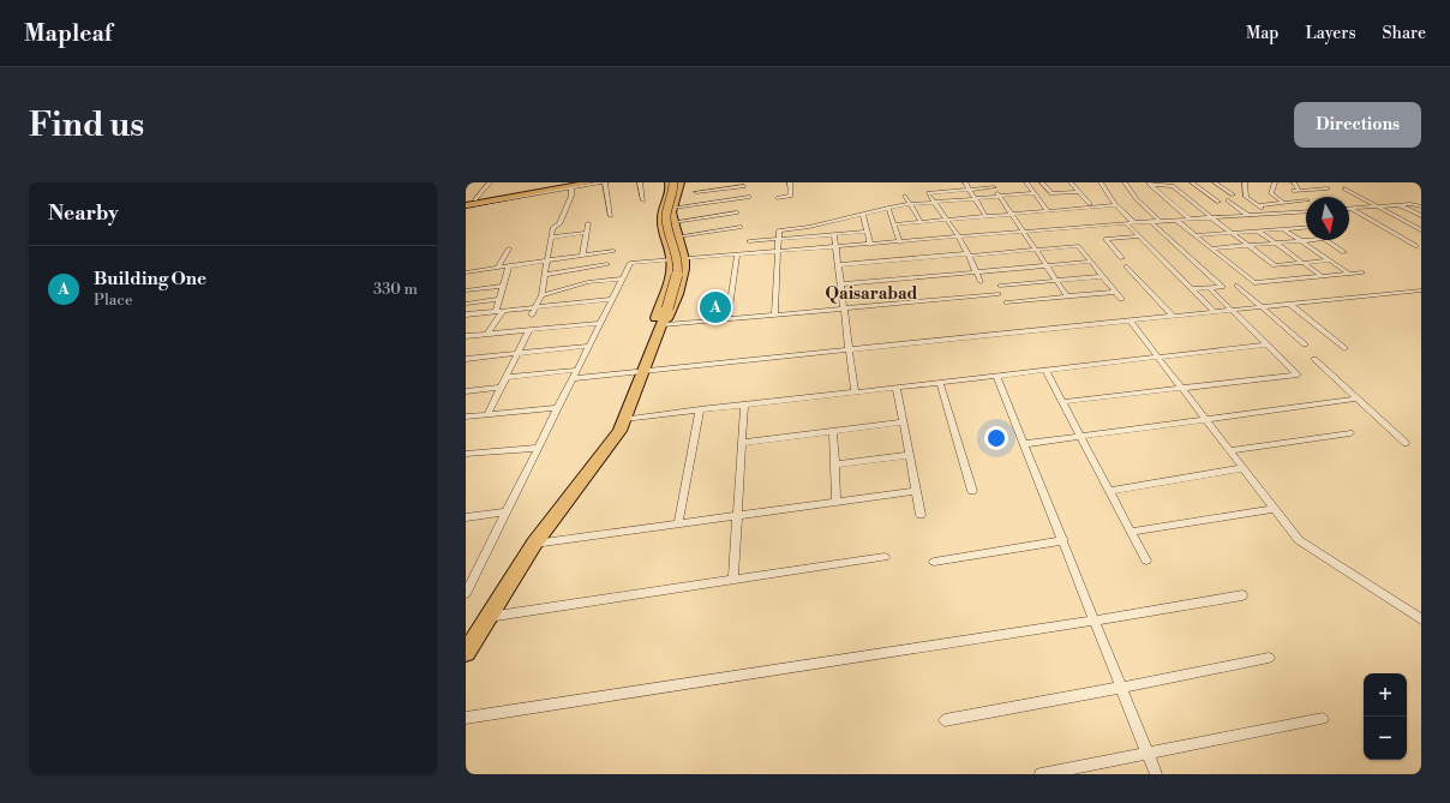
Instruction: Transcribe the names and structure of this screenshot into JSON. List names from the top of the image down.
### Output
{
  "districts": ["Qaisarabad"],
  "north": "bottom",
  "page": {
    "header": "Mapleaf",
    "nav": ["Map", "Layers", "Share"],
    "buttons": "Directions",
    "title": "Find us",
    "heading": "Nearby",
    "list": [
      {
        "mark": "A",
        "name": "Building One",
        "note": "Place",
        "value": "330 m"
      }
    ],
    "pins": "A",
    "map_buttons": ["+", "−"]
  }
}
